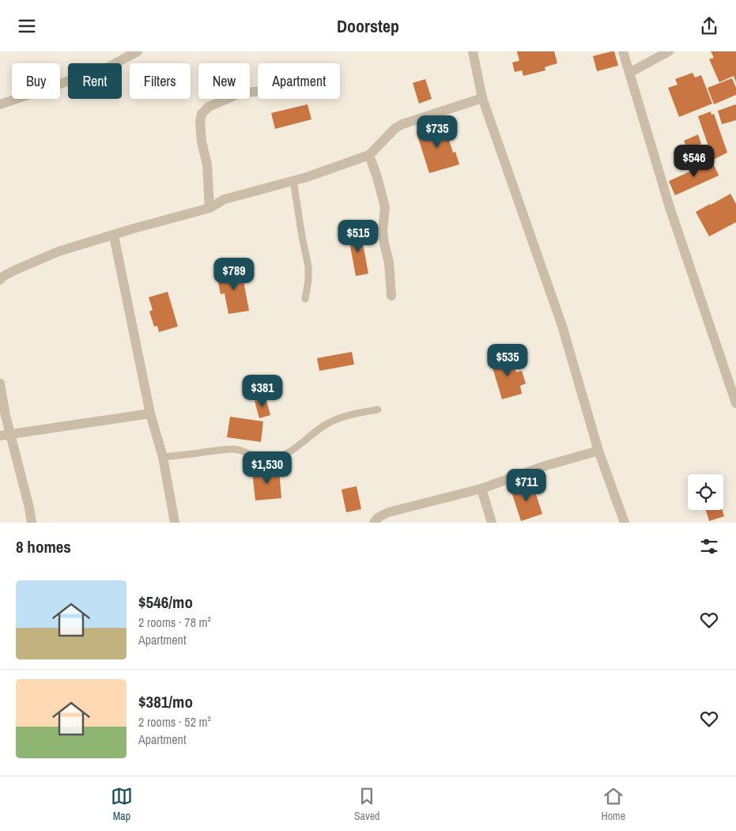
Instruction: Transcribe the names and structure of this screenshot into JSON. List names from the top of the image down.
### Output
{
  "page": {
    "header": "Doorstep",
    "chip": [
      "Buy",
      "Rent",
      "Filters",
      "New",
      "Apartment"
    ],
    "price": [
      "$735",
      "$546",
      "$515",
      "$789",
      "$535",
      "$381",
      "$1,530",
      "$711"
    ],
    "heading": "8 homes",
    "list": [
      {
        "name": "$546/mo",
        "note": "2 rooms · 78 m² · Apartment"
      },
      {
        "name": "$381/mo",
        "note": "2 rooms · 52 m² · Apartment"
      }
    ],
    "tabs": ["Map", "Saved", "Home"]
  }
}
